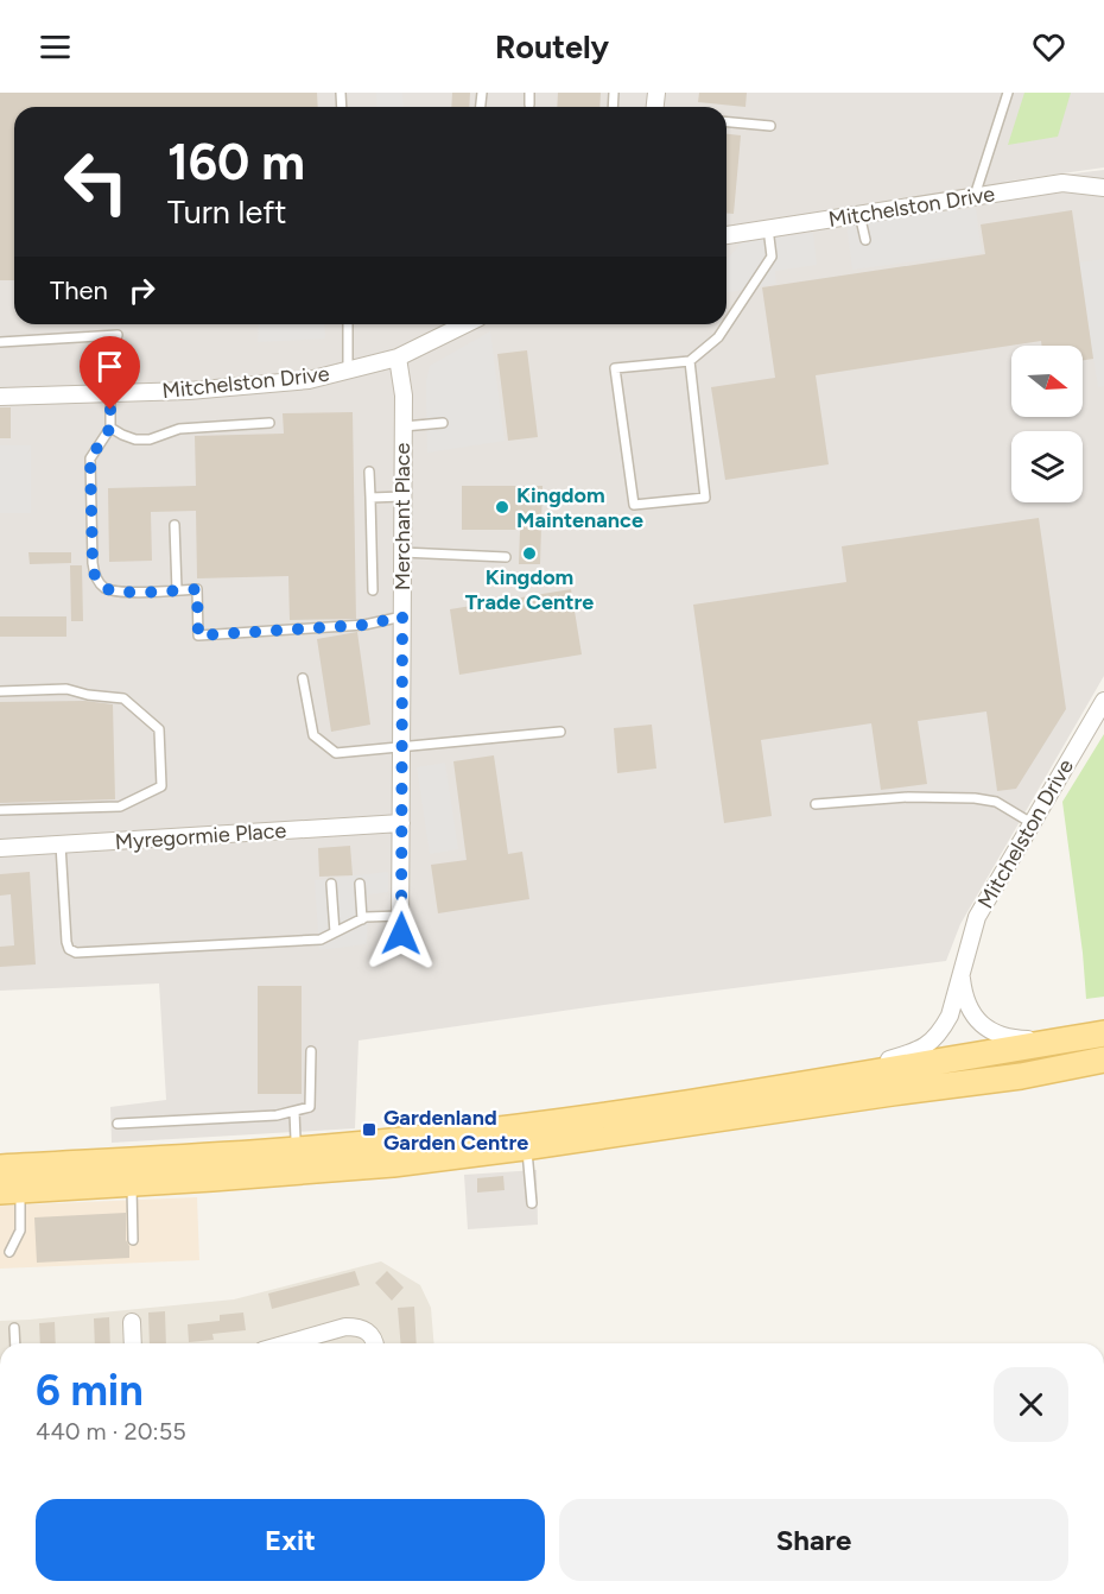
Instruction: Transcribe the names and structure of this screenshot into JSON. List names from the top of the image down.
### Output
{
  "streets": {
    "street": ["Mitchelston Drive", "Merchant Place", "Myregormie Place"]
  },
  "crossings": [
    ["Mitchelston Drive", "Merchant Place"],
    ["Merchant Place", "Myregormie Place"]
  ],
  "places": {
    "other": ["Kingdom Maintenance", "Kingdom Trade Centre"],
    "transit": ["Gardenland Garden Centre"]
  },
  "north": "right",
  "page": {
    "header": "Routely",
    "turn": ["160 m", "Turn left"],
    "then": "Then",
    "heading": ["6 min", "440 m · 20:55"],
    "buttons": ["Exit", "Share"]
  }
}
